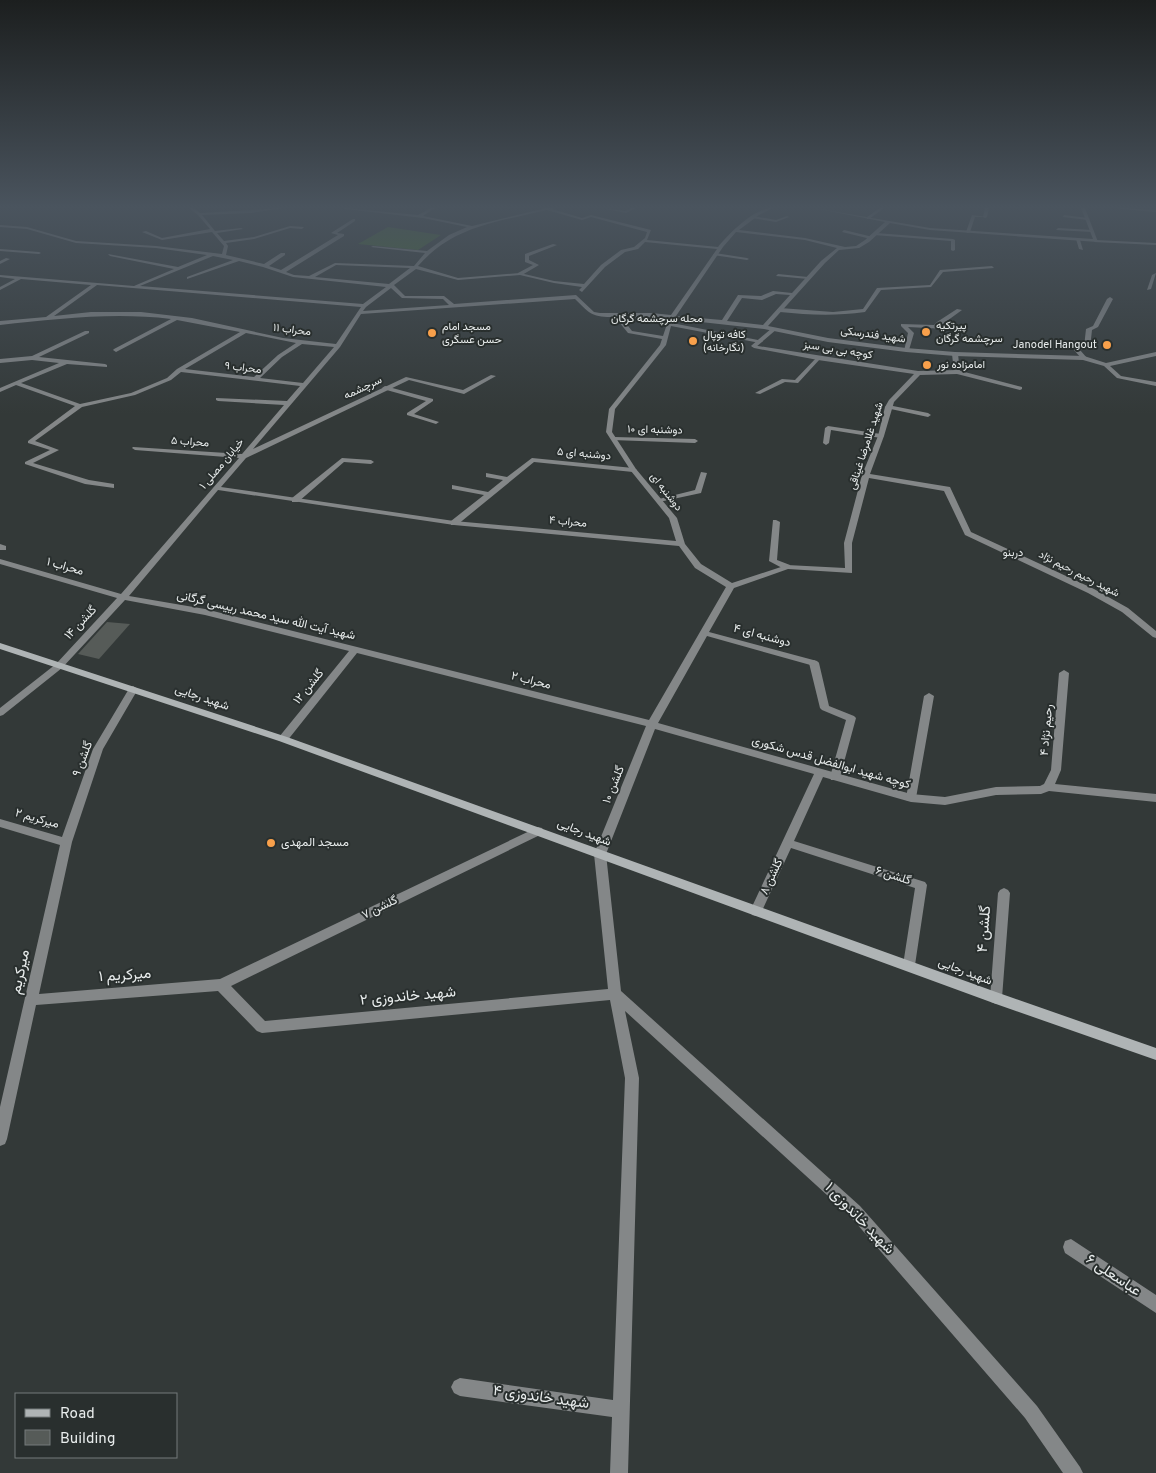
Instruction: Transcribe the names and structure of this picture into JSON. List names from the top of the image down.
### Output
{
  "streets": {
    "main road": ["شهید رجایی"],
    "street": [
      "۱۱ محراب",
      "شهید فندرسکی",
      "کوچه بی بی سبز",
      "۹ محراب",
      "سرچشمه",
      "۱۰ دوشنبه ای",
      "۵ محراب",
      "شهید غلامرضا غیناقی",
      "۵ دوشنبه ای",
      "خیابان مصلی ۱",
      "دوشنبه ای",
      "۴ محراب",
      "۱ محراب",
      "شهید رحیم رحیم نژاد",
      "شهید آیت الله سید محمد رییسی گرگانی",
      "گلشن ۱۴",
      "۴ دوشنبه ای",
      "۲ محراب",
      "۱۲ گلشن",
      "رحیم نژاد ۴",
      "۹ گلشن",
      "کوچه شهید ابوالفضل قدس شکوری",
      "۱۰ گلشن",
      "۲ میرکریم",
      "۶ گلشن",
      "۸ گلشن",
      "۷ گلشن",
      "۴ گلشن",
      "میرکریم",
      "۱ میرکریم",
      "۲ شهید خاندوزی",
      "۱ شهید خاندوزی",
      "۶ عباسعلی",
      "۴ شهید خاندوزی"
    ]
  },
  "crossings": [
    ["۱۱ محراب", "خیابان مصلی ۱"],
    ["شهید فندرسکی", "دوشنبه ای"],
    ["کوچه بی بی سبز", "شهید غلامرضا غیناقی"],
    ["۹ محراب", "خیابان مصلی ۱"],
    ["سرچشمه", "۵ محراب"],
    ["سرچشمه", "خیابان مصلی ۱"],
    ["۱۰ دوشنبه ای", "دوشنبه ای"],
    ["۵ محراب", "خیابان مصلی ۱"],
    ["شهید غلامرضا غیناقی", "شهید رحیم رحیم نژاد"],
    ["۵ دوشنبه ای", "دوشنبه ای"],
    ["خیابان مصلی ۱", "۴ محراب"],
    ["خیابان مصلی ۱", "۱ محراب"],
    ["خیابان مصلی ۱", "شهید آیت الله سید محمد رییسی گرگانی"],
    ["خیابان مصلی ۱", "گلشن ۱۴"],
    ["دوشنبه ای", "۴ محراب"],
    ["۱ محراب", "شهید آیت الله سید محمد رییسی گرگانی"],
    ["۱ محراب", "گلشن ۱۴"],
    ["شهید آیت الله سید محمد رییسی گرگانی", "گلشن ۱۴"],
    ["شهید آیت الله سید محمد رییسی گرگانی", "۲ محراب"],
    ["شهید آیت الله سید محمد رییسی گرگانی", "۱۲ گلشن"],
    ["گلشن ۱۴", "شهید رجایی"],
    ["۴ دوشنبه ای", "کوچه شهید ابوالفضل قدس شکوری"],
    ["۲ محراب", "کوچه شهید ابوالفضل قدس شکوری"],
    ["۲ محراب", "۱۰ گلشن"],
    ["۱۲ گلشن", "شهید رجایی"],
    ["شهید رجایی", "۹ گلشن"],
    ["شهید رجایی", "۱۰ گلشن"],
    ["شهید رجایی", "۶ گلشن"],
    ["شهید رجایی", "۸ گلشن"],
    ["شهید رجایی", "۷ گلشن"],
    ["شهید رجایی", "۴ گلشن"],
    ["رحیم نژاد ۴", "کوچه شهید ابوالفضل قدس شکوری"],
    ["۹ گلشن", "۲ میرکریم"],
    ["۹ گلشن", "میرکریم"],
    ["کوچه شهید ابوالفضل قدس شکوری", "۱۰ گلشن"],
    ["کوچه شهید ابوالفضل قدس شکوری", "۸ گلشن"],
    ["۲ میرکریم", "میرکریم"],
    ["۶ گلشن", "۸ گلشن"],
    ["۷ گلشن", "۱ میرکریم"],
    ["۷ گلشن", "۲ شهید خاندوزی"],
    ["میرکریم", "۱ میرکریم"],
    ["۱ میرکریم", "۲ شهید خاندوزی"],
    ["۲ شهید خاندوزی", "۱ شهید خاندوزی"]
  ],
  "districts": ["محله سرچشمه گرگان", "دربنو"],
  "places": [
    "پیرتکیه سرچشمه گرگان",
    "مسجد امام حسن عسگری",
    "کافه توپال (نگارخانه)",
    "Janodel Hangout",
    "امامزاده نور",
    "مسجد المهدی"
  ],
  "legend": ["Road", "Building"]
}
